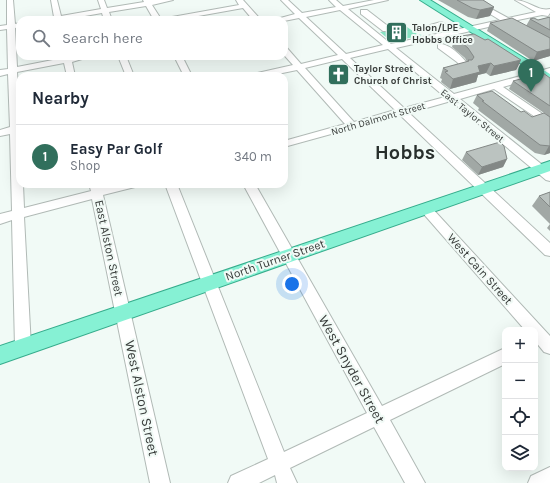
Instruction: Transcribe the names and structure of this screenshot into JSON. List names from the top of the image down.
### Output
{
  "streets": {
    "main road": ["North Turner Street"],
    "street": [
      "East Taylor Street",
      "North Dalmont Street",
      "East Alston Street",
      "West Cain Street",
      "West Snyder Street",
      "West Alston Street"
    ]
  },
  "crossings": [
    ["East Taylor Street", "North Dalmont Street"],
    ["East Taylor Street", "North Turner Street"],
    ["East Alston Street", "North Turner Street"],
    ["East Alston Street", "West Alston Street"],
    ["North Turner Street", "West Cain Street"],
    ["North Turner Street", "West Snyder Street"],
    ["North Turner Street", "West Alston Street"]
  ],
  "districts": ["Hobbs"],
  "places": {
    "building": ["Talon/LPE Hobbs Office"],
    "church": ["Taylor Street Church of Christ"]
  },
  "page": {
    "search": "Search here",
    "pins": "1",
    "heading": "Nearby",
    "list": [
      {
        "mark": "1",
        "name": "Easy Par Golf",
        "note": "Shop",
        "value": "340 m"
      }
    ],
    "map_buttons": ["+", "−"]
  }
}
